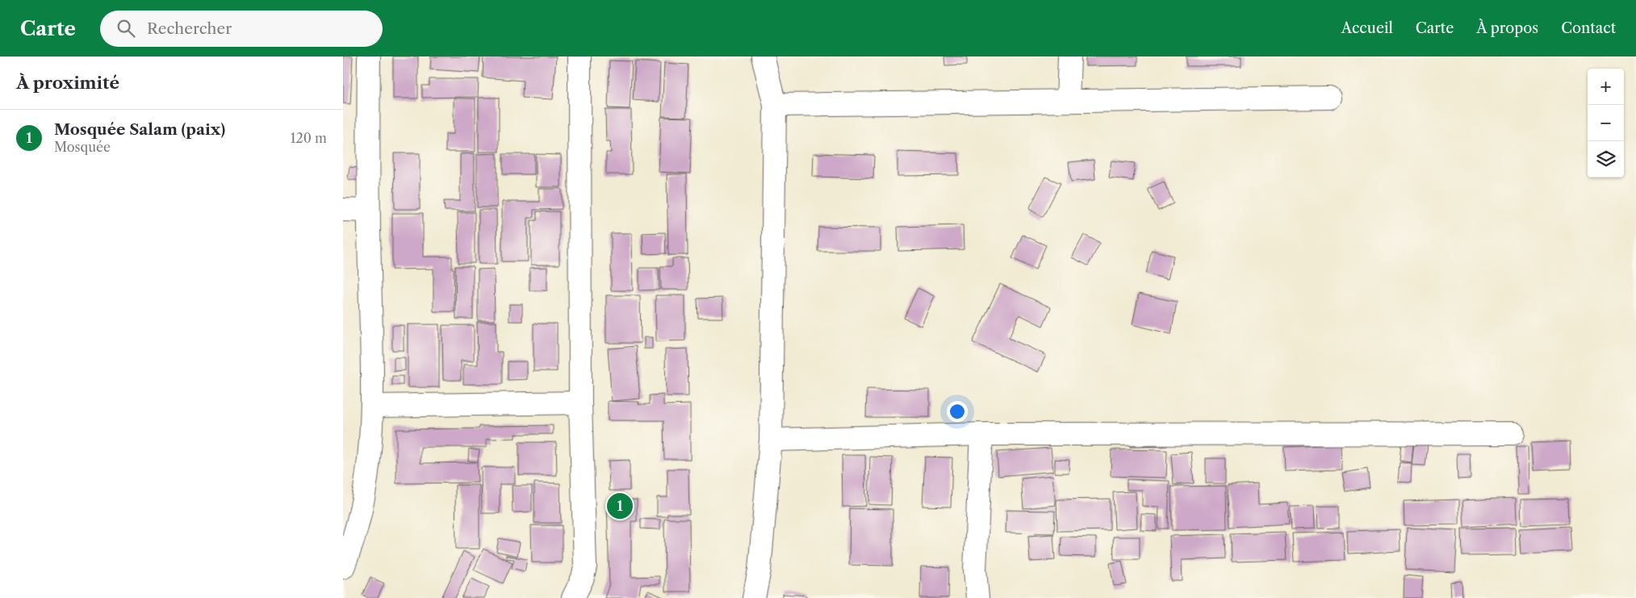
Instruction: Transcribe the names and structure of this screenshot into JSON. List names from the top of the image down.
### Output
{
  "page": {
    "header": "Carte",
    "search": "Rechercher",
    "nav": [
      "Accueil",
      "Carte",
      "À propos",
      "Contact"
    ],
    "heading": "À proximité",
    "map_buttons": ["+", "−"],
    "list": [
      {
        "mark": "1",
        "name": "Mosquée Salam (paix)",
        "note": "Mosquée",
        "value": "120 m"
      }
    ],
    "pins": "1"
  }
}
